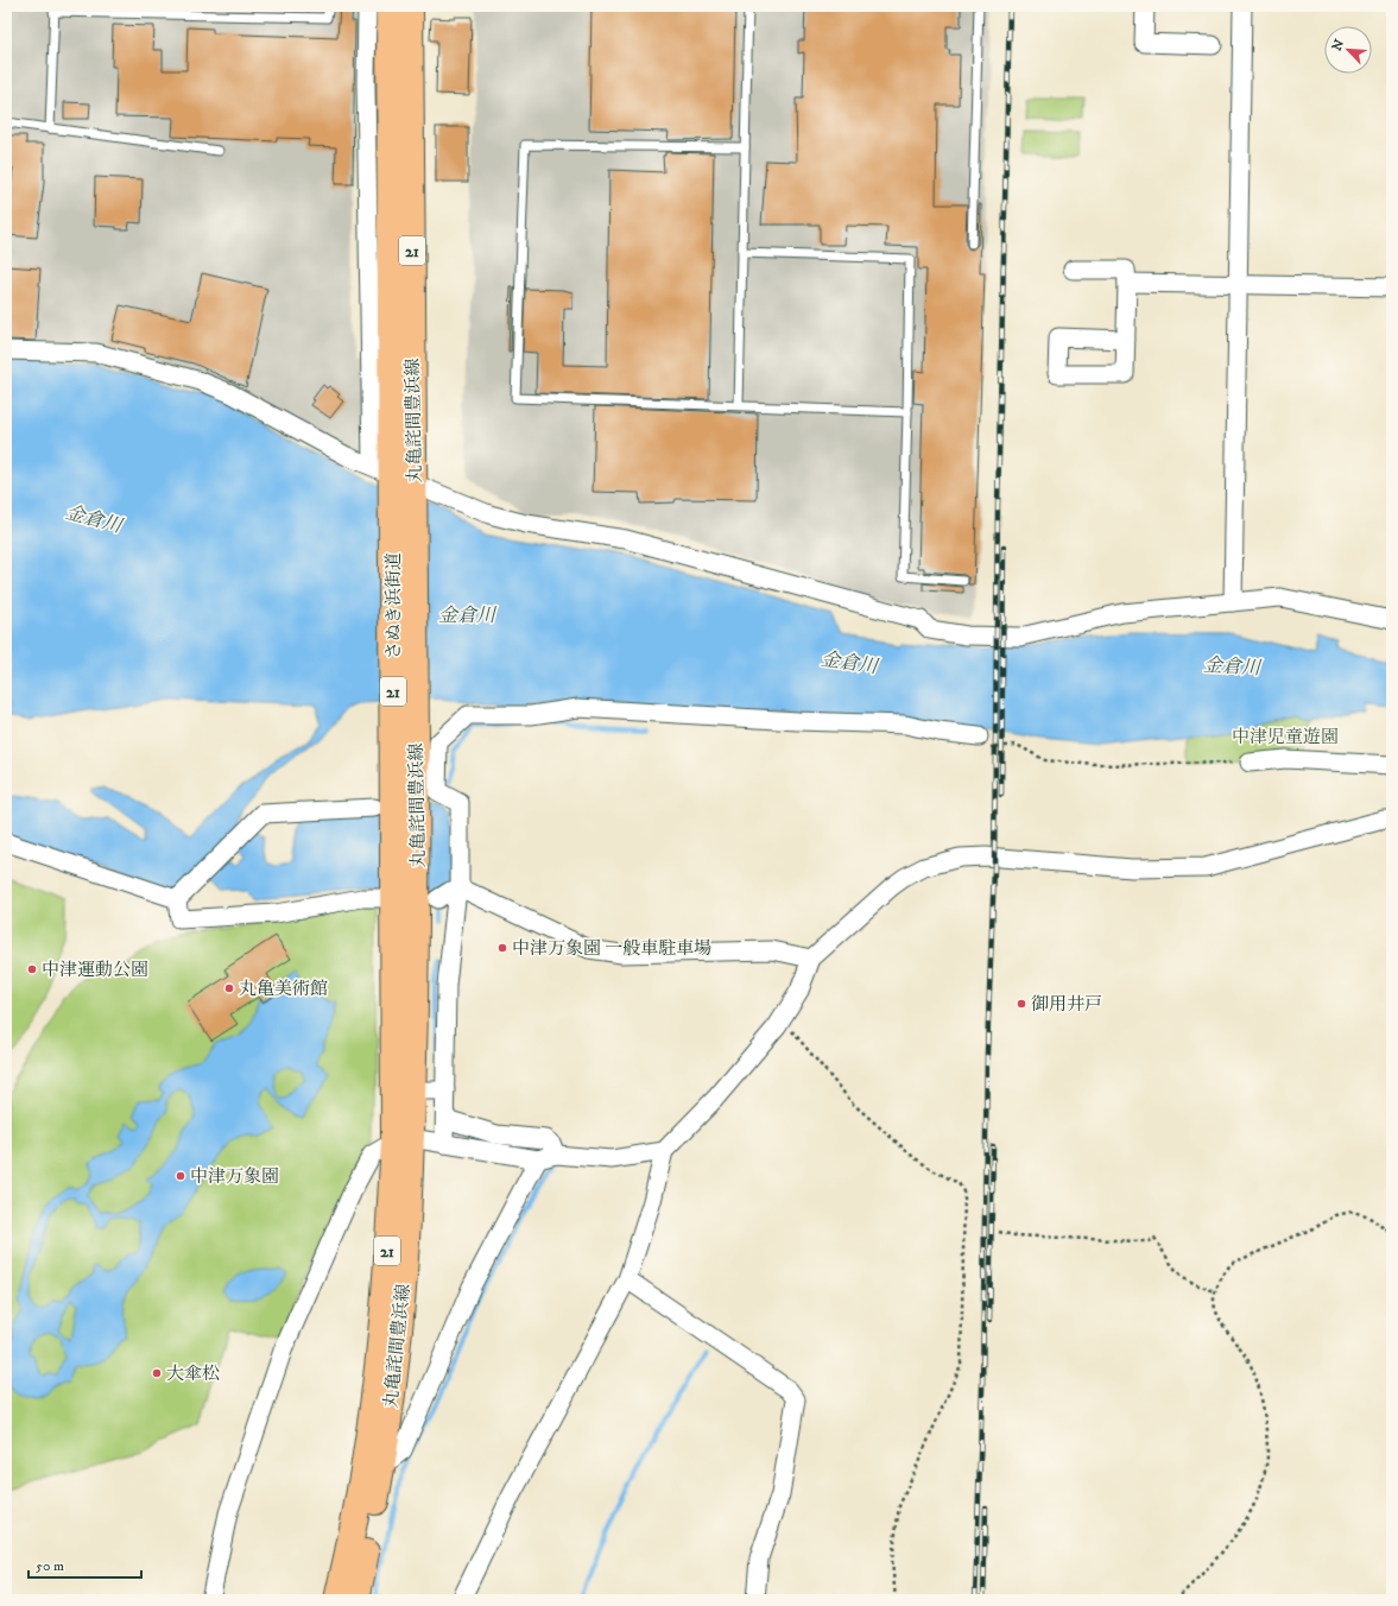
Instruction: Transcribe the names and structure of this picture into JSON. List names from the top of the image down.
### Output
{
  "streets": {
    "main road": ["21", "丸亀詫間豊浜線", "さぬき浜街道"]
  },
  "crossings": [
    ["丸亀詫間豊浜線", "さぬき浜街道"]
  ],
  "water": ["金倉川"],
  "parks": ["中津児童遊園"],
  "places": [
    "中津万象園 一般車駐車場",
    "中津運動公園",
    "丸亀美術館",
    "御用井戸",
    "中津万象園",
    "大傘松"
  ],
  "scale_bar": "50 m",
  "north": "top left"
}
